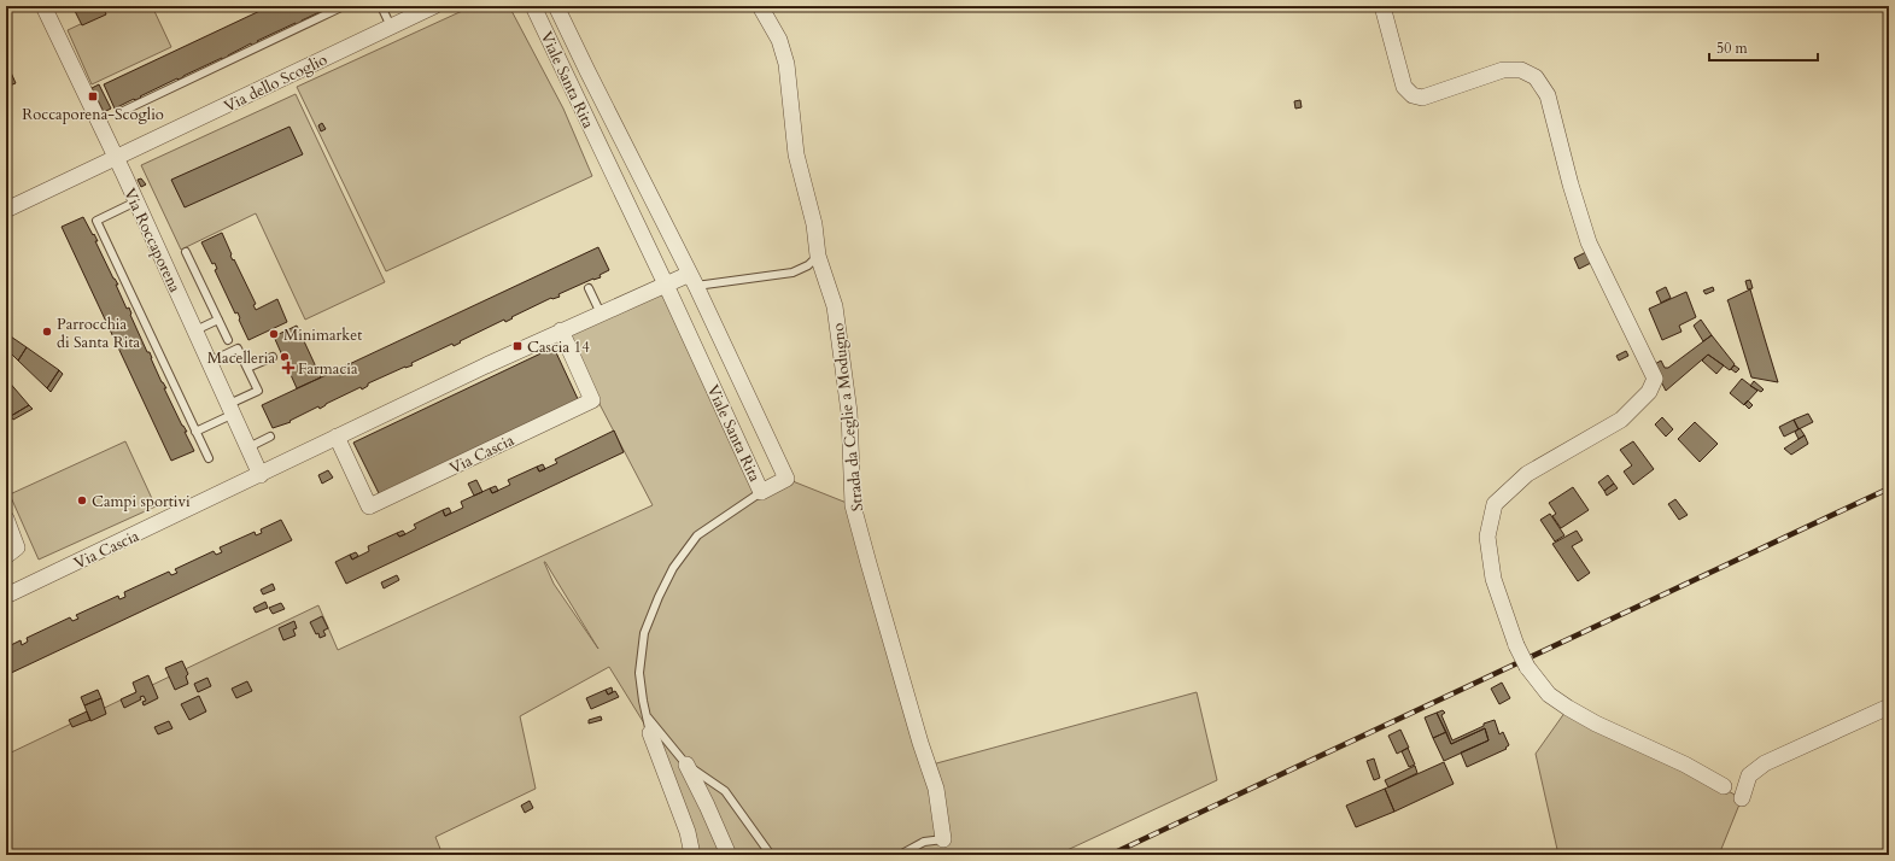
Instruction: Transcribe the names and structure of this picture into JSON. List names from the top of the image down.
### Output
{
  "streets": {
    "street": [
      "Viale Santa Rita",
      "Via dello Scoglio",
      "Via Roccaporena",
      "Strada da Ceglie a Modugno",
      "Via Cascia"
    ]
  },
  "crossings": [
    ["Viale Santa Rita", "Via Cascia"],
    ["Via dello Scoglio", "Via Roccaporena"],
    ["Via Roccaporena", "Via Cascia"]
  ],
  "places": {
    "transit": ["Roccaporena-Scoglio", "Cascia 14"],
    "other": [
      "Parrocchia di Santa Rita",
      "Minimarket",
      "Macelleria",
      "Campi sportivi"
    ],
    "health": ["Farmacia"]
  },
  "scale_bar": "50 m"
}
